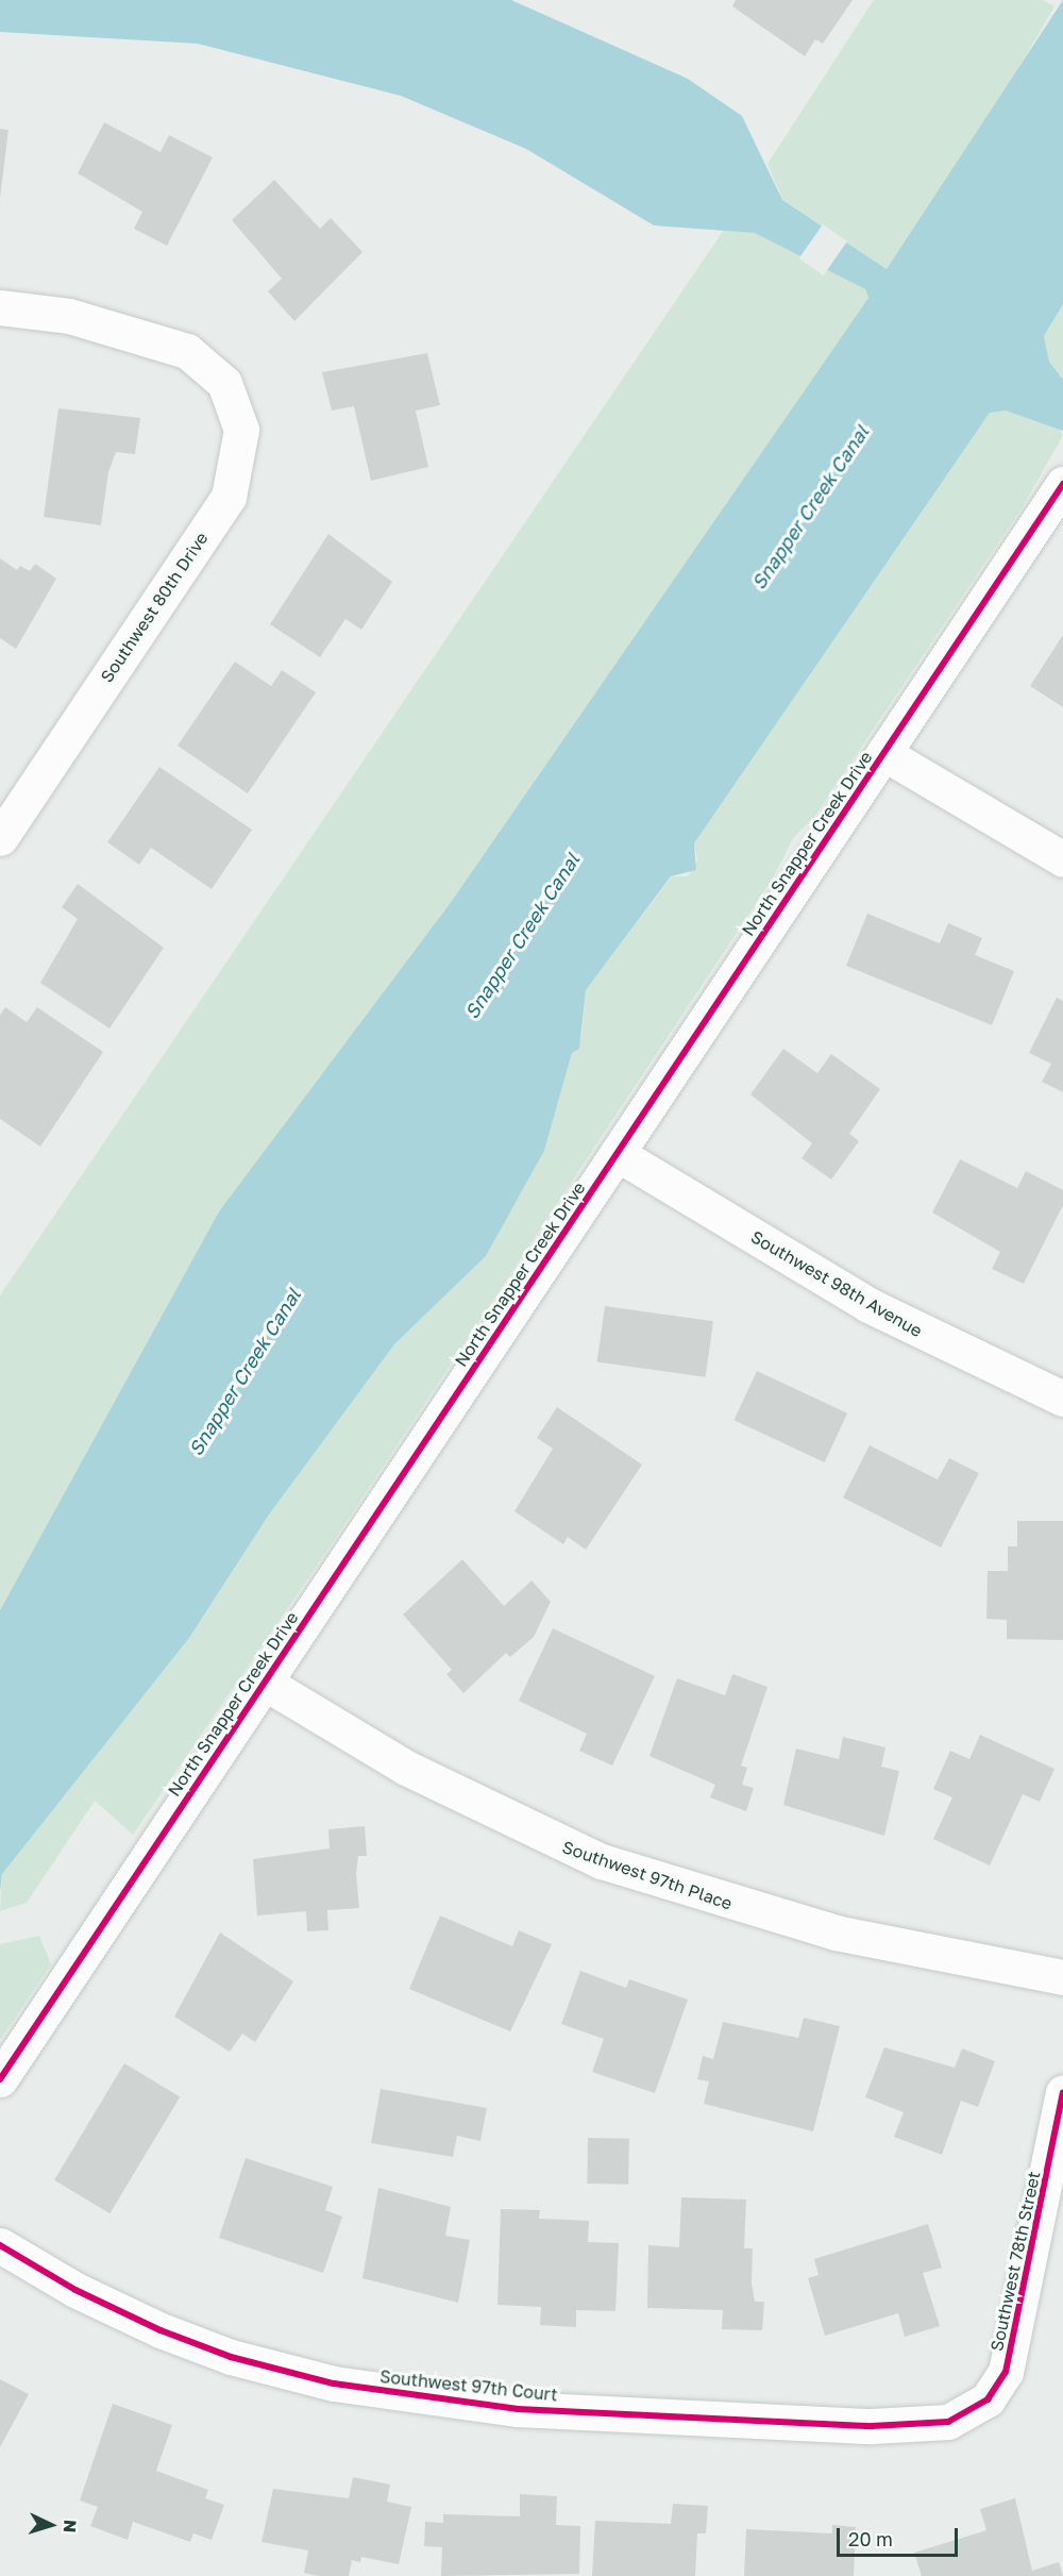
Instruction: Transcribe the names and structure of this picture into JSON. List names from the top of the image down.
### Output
{
  "streets": {
    "street": [
      "Southwest 80th Drive",
      "North Snapper Creek Drive",
      "Southwest 98th Avenue",
      "Southwest 97th Place",
      "Southwest 78th Street",
      "Southwest 97th Court"
    ]
  },
  "crossings": [
    ["North Snapper Creek Drive", "Southwest 98th Avenue"],
    ["North Snapper Creek Drive", "Southwest 97th Place"],
    ["Southwest 78th Street", "Southwest 97th Court"]
  ],
  "water": ["Snapper Creek Canal"],
  "scale_bar": "20 m",
  "north": "right"
}
